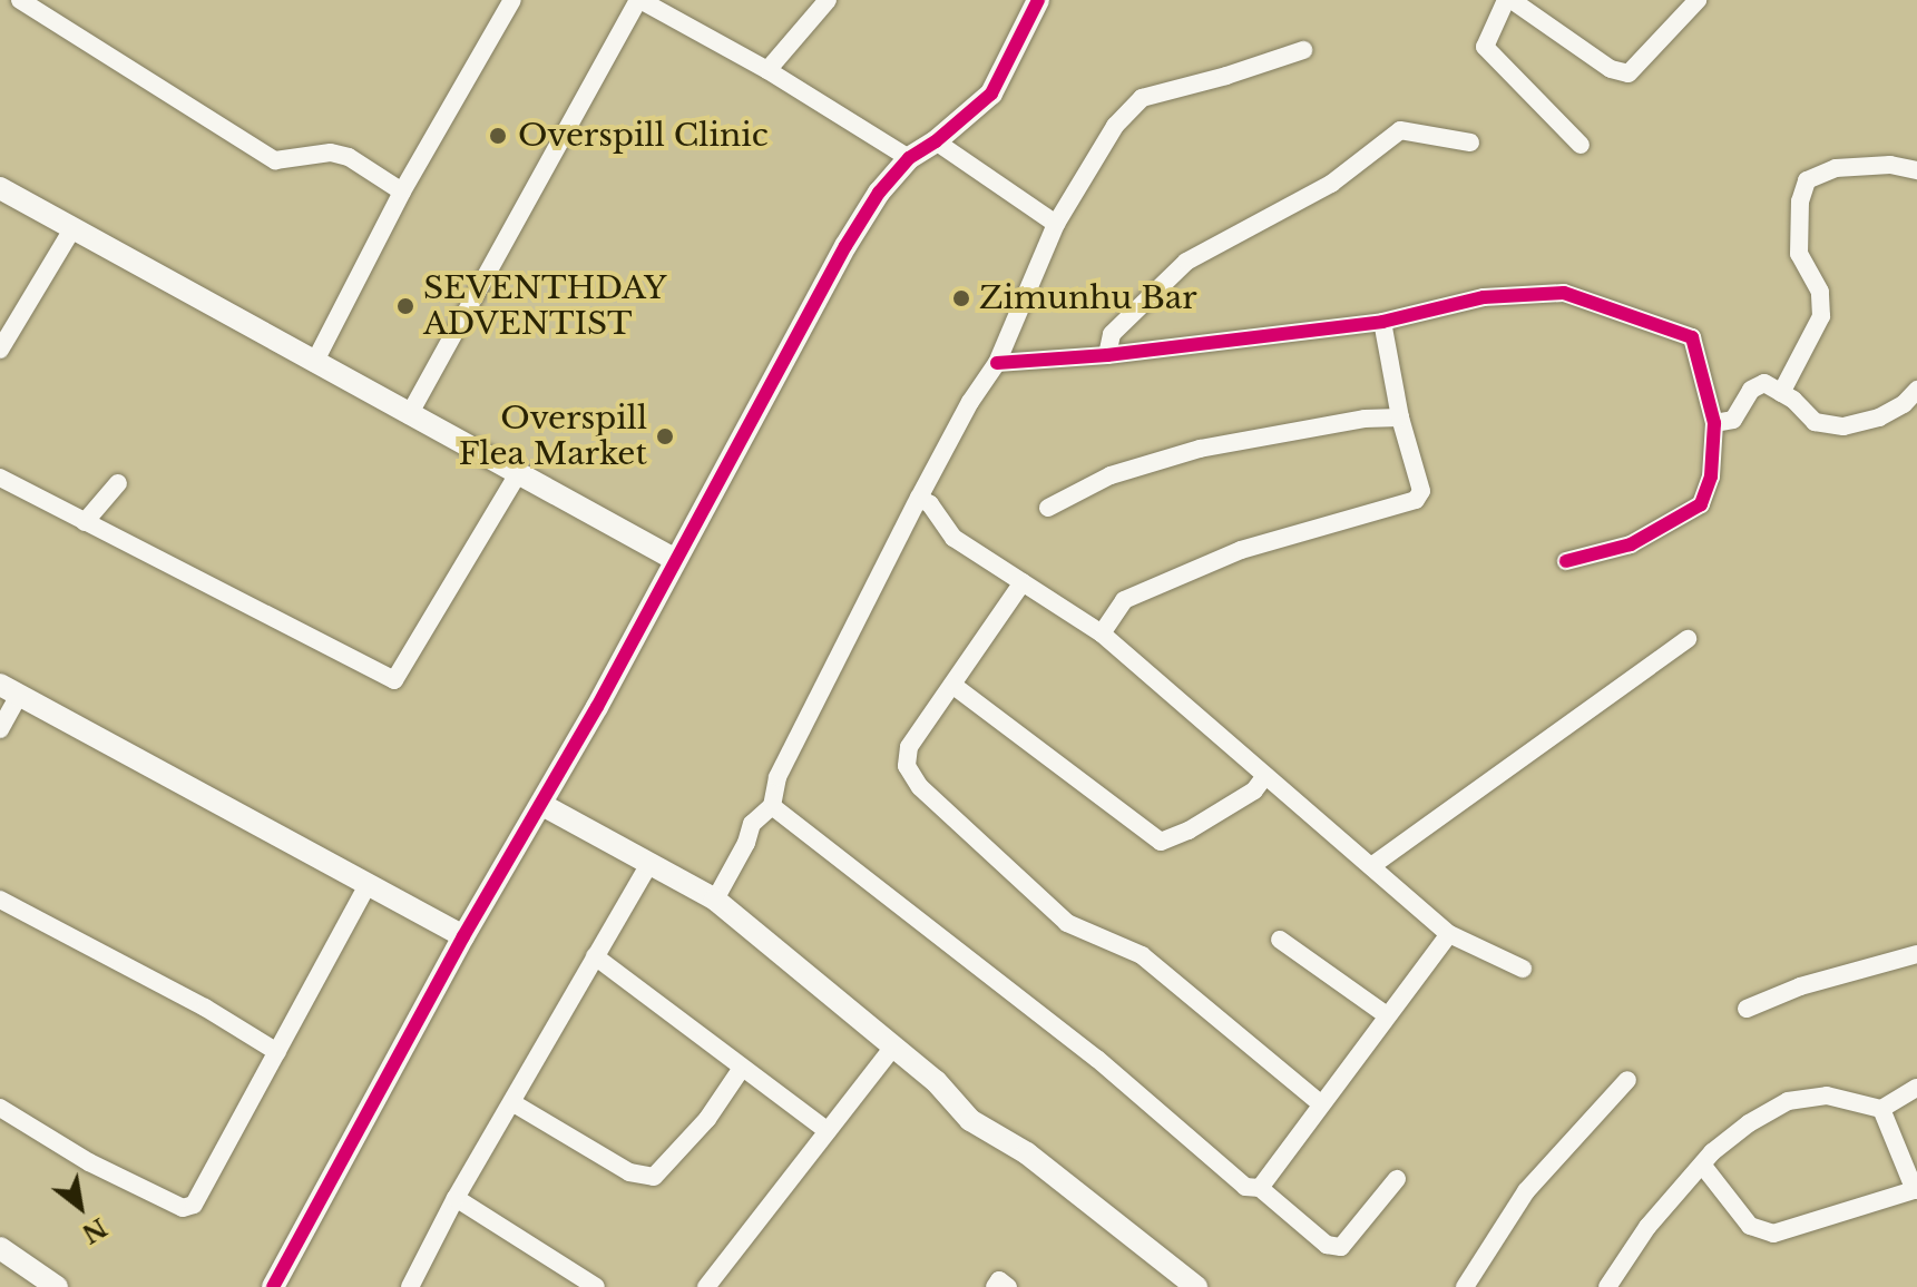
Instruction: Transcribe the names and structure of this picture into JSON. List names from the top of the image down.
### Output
{
  "places": [
    "Overspill Clinic",
    "Zimunhu Bar",
    "SEVENTHDAY ADVENTIST",
    "Overspill Flea Market"
  ],
  "north": "bottom right"
}
